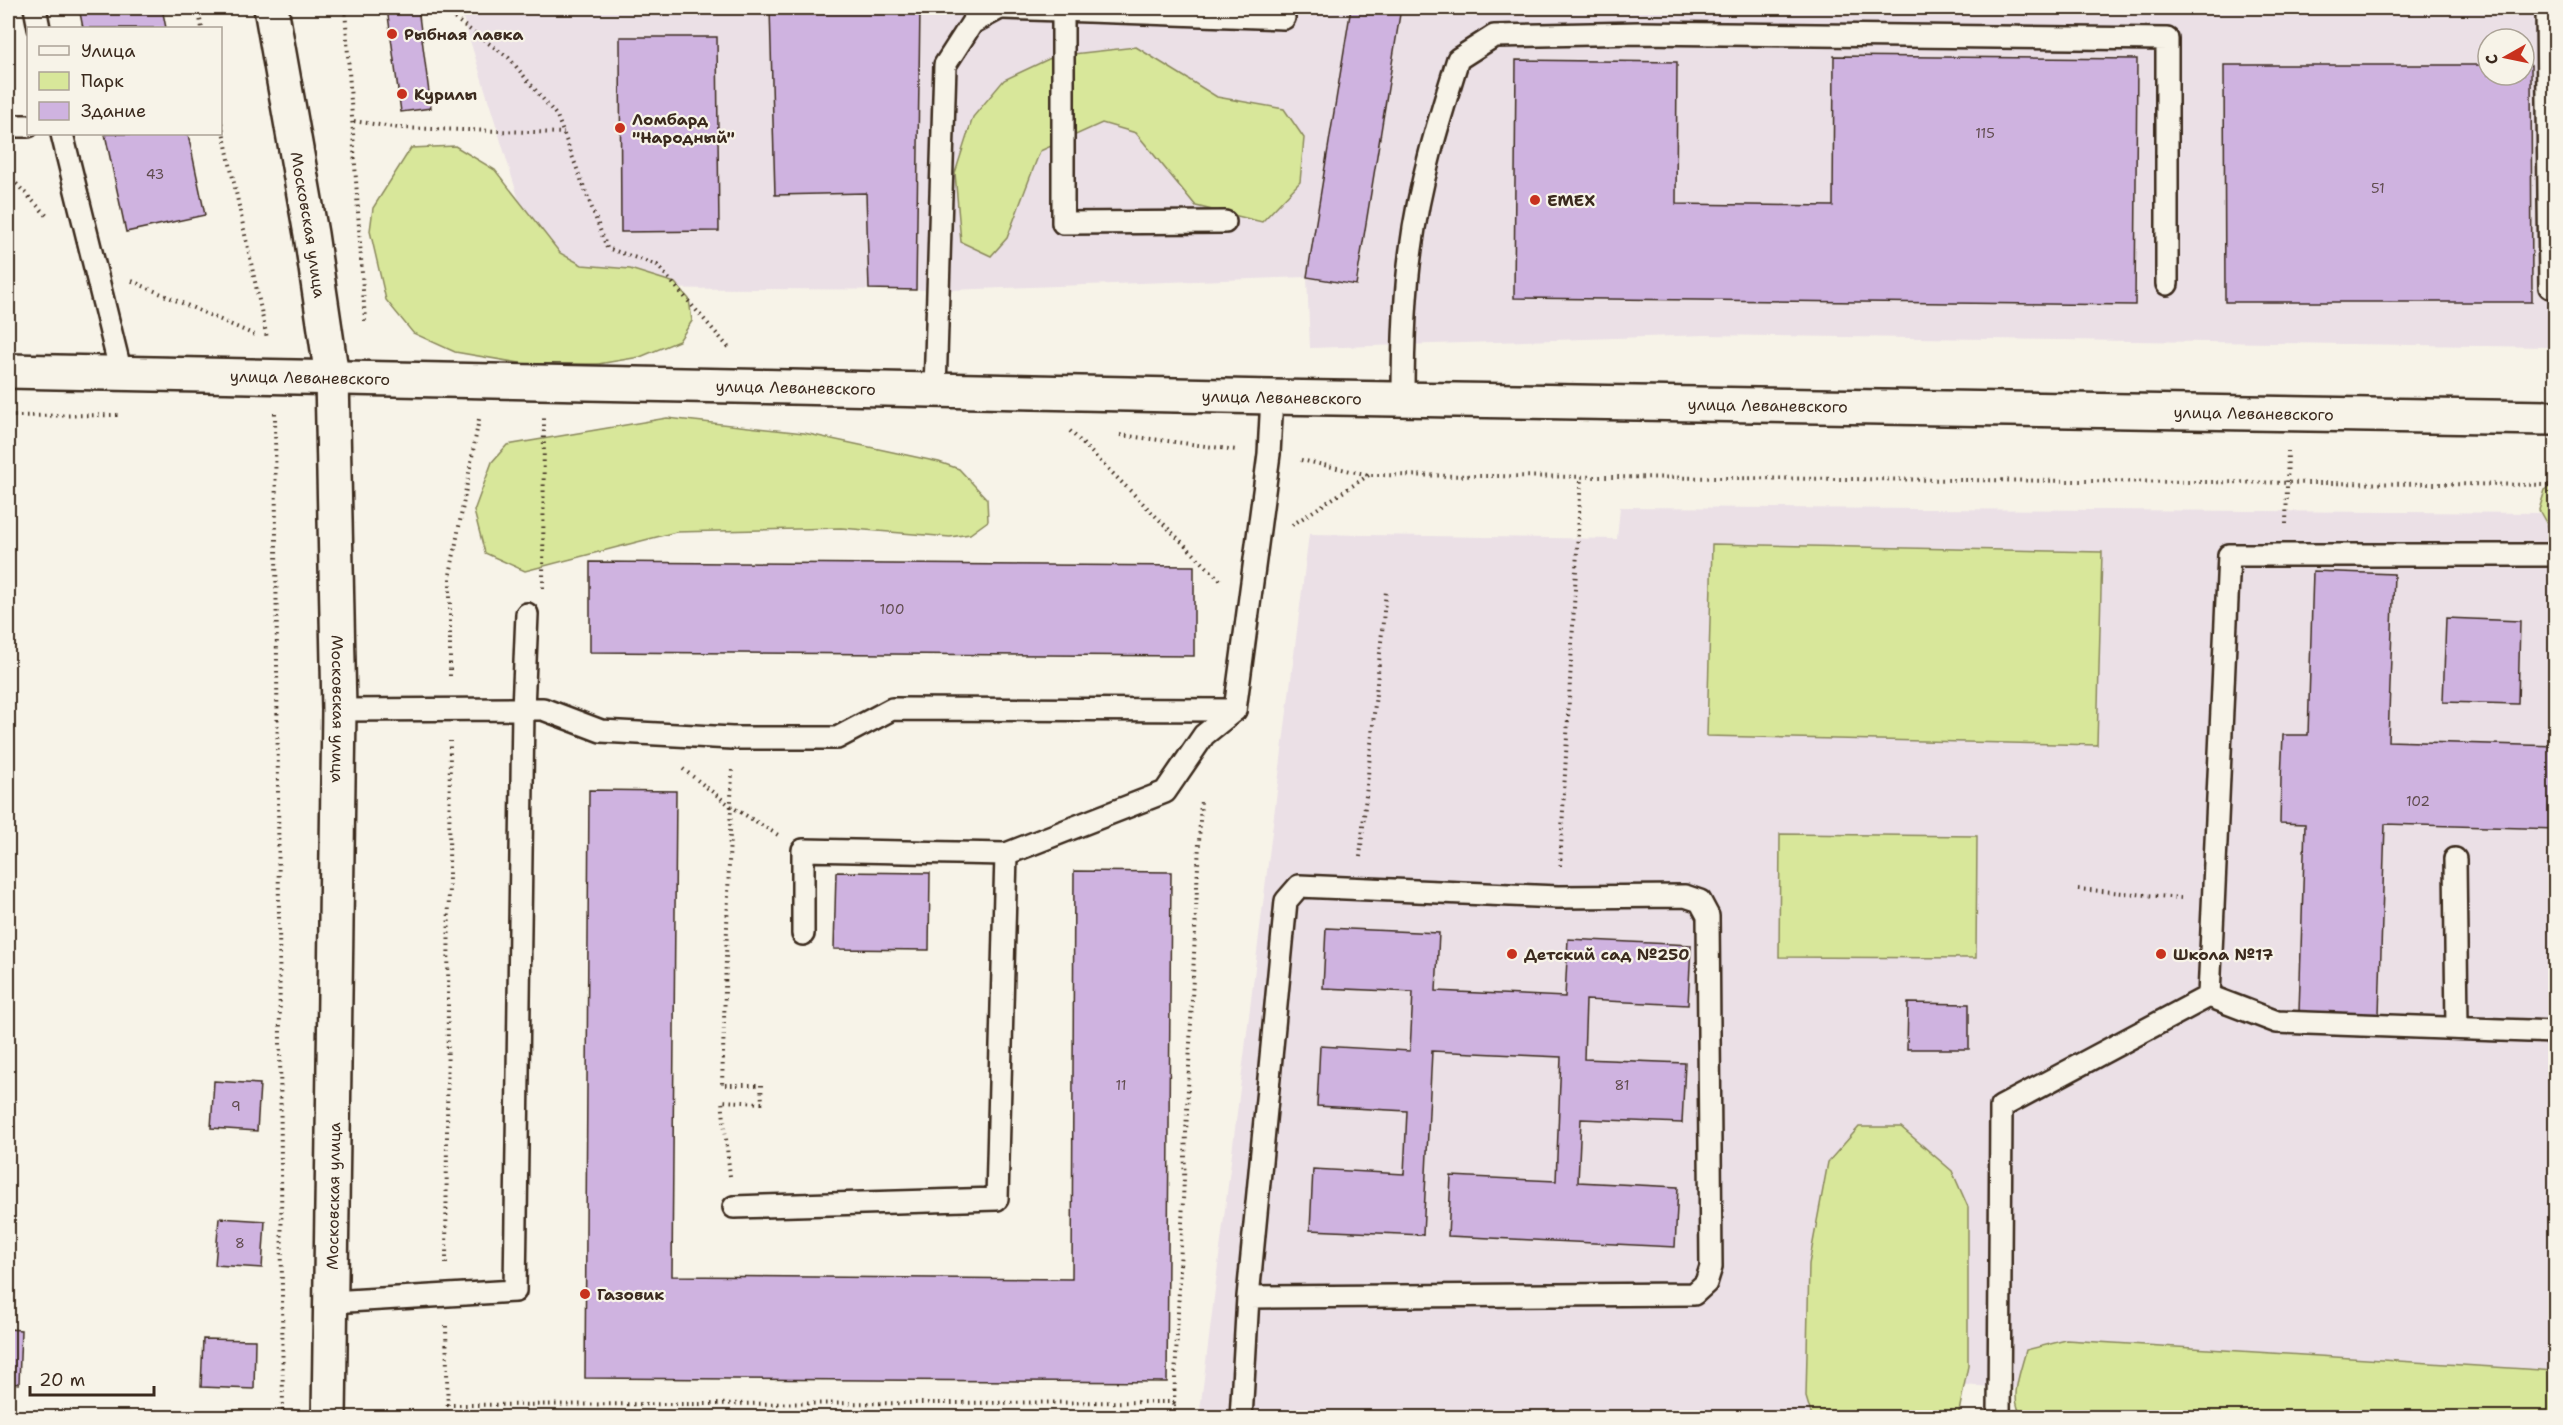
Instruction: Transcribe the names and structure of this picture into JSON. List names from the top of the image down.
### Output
{
  "streets": {
    "street": ["Московская улица", "улица Леваневского"]
  },
  "crossings": [
    ["Московская улица", "улица Леваневского"]
  ],
  "places": [
    "Рыбная лавка",
    "Курилы",
    "Ломбард \"Народный\"",
    "EMEX",
    "Детский сад №250",
    "Школа №17",
    "Газовик"
  ],
  "house_numbers": [
    "115",
    "43",
    "51",
    "100",
    "102",
    "11",
    "81",
    "9",
    "8"
  ],
  "legend": ["Улица", "Парк", "Здание"],
  "scale_bar": "20 m",
  "north": "left"
}
